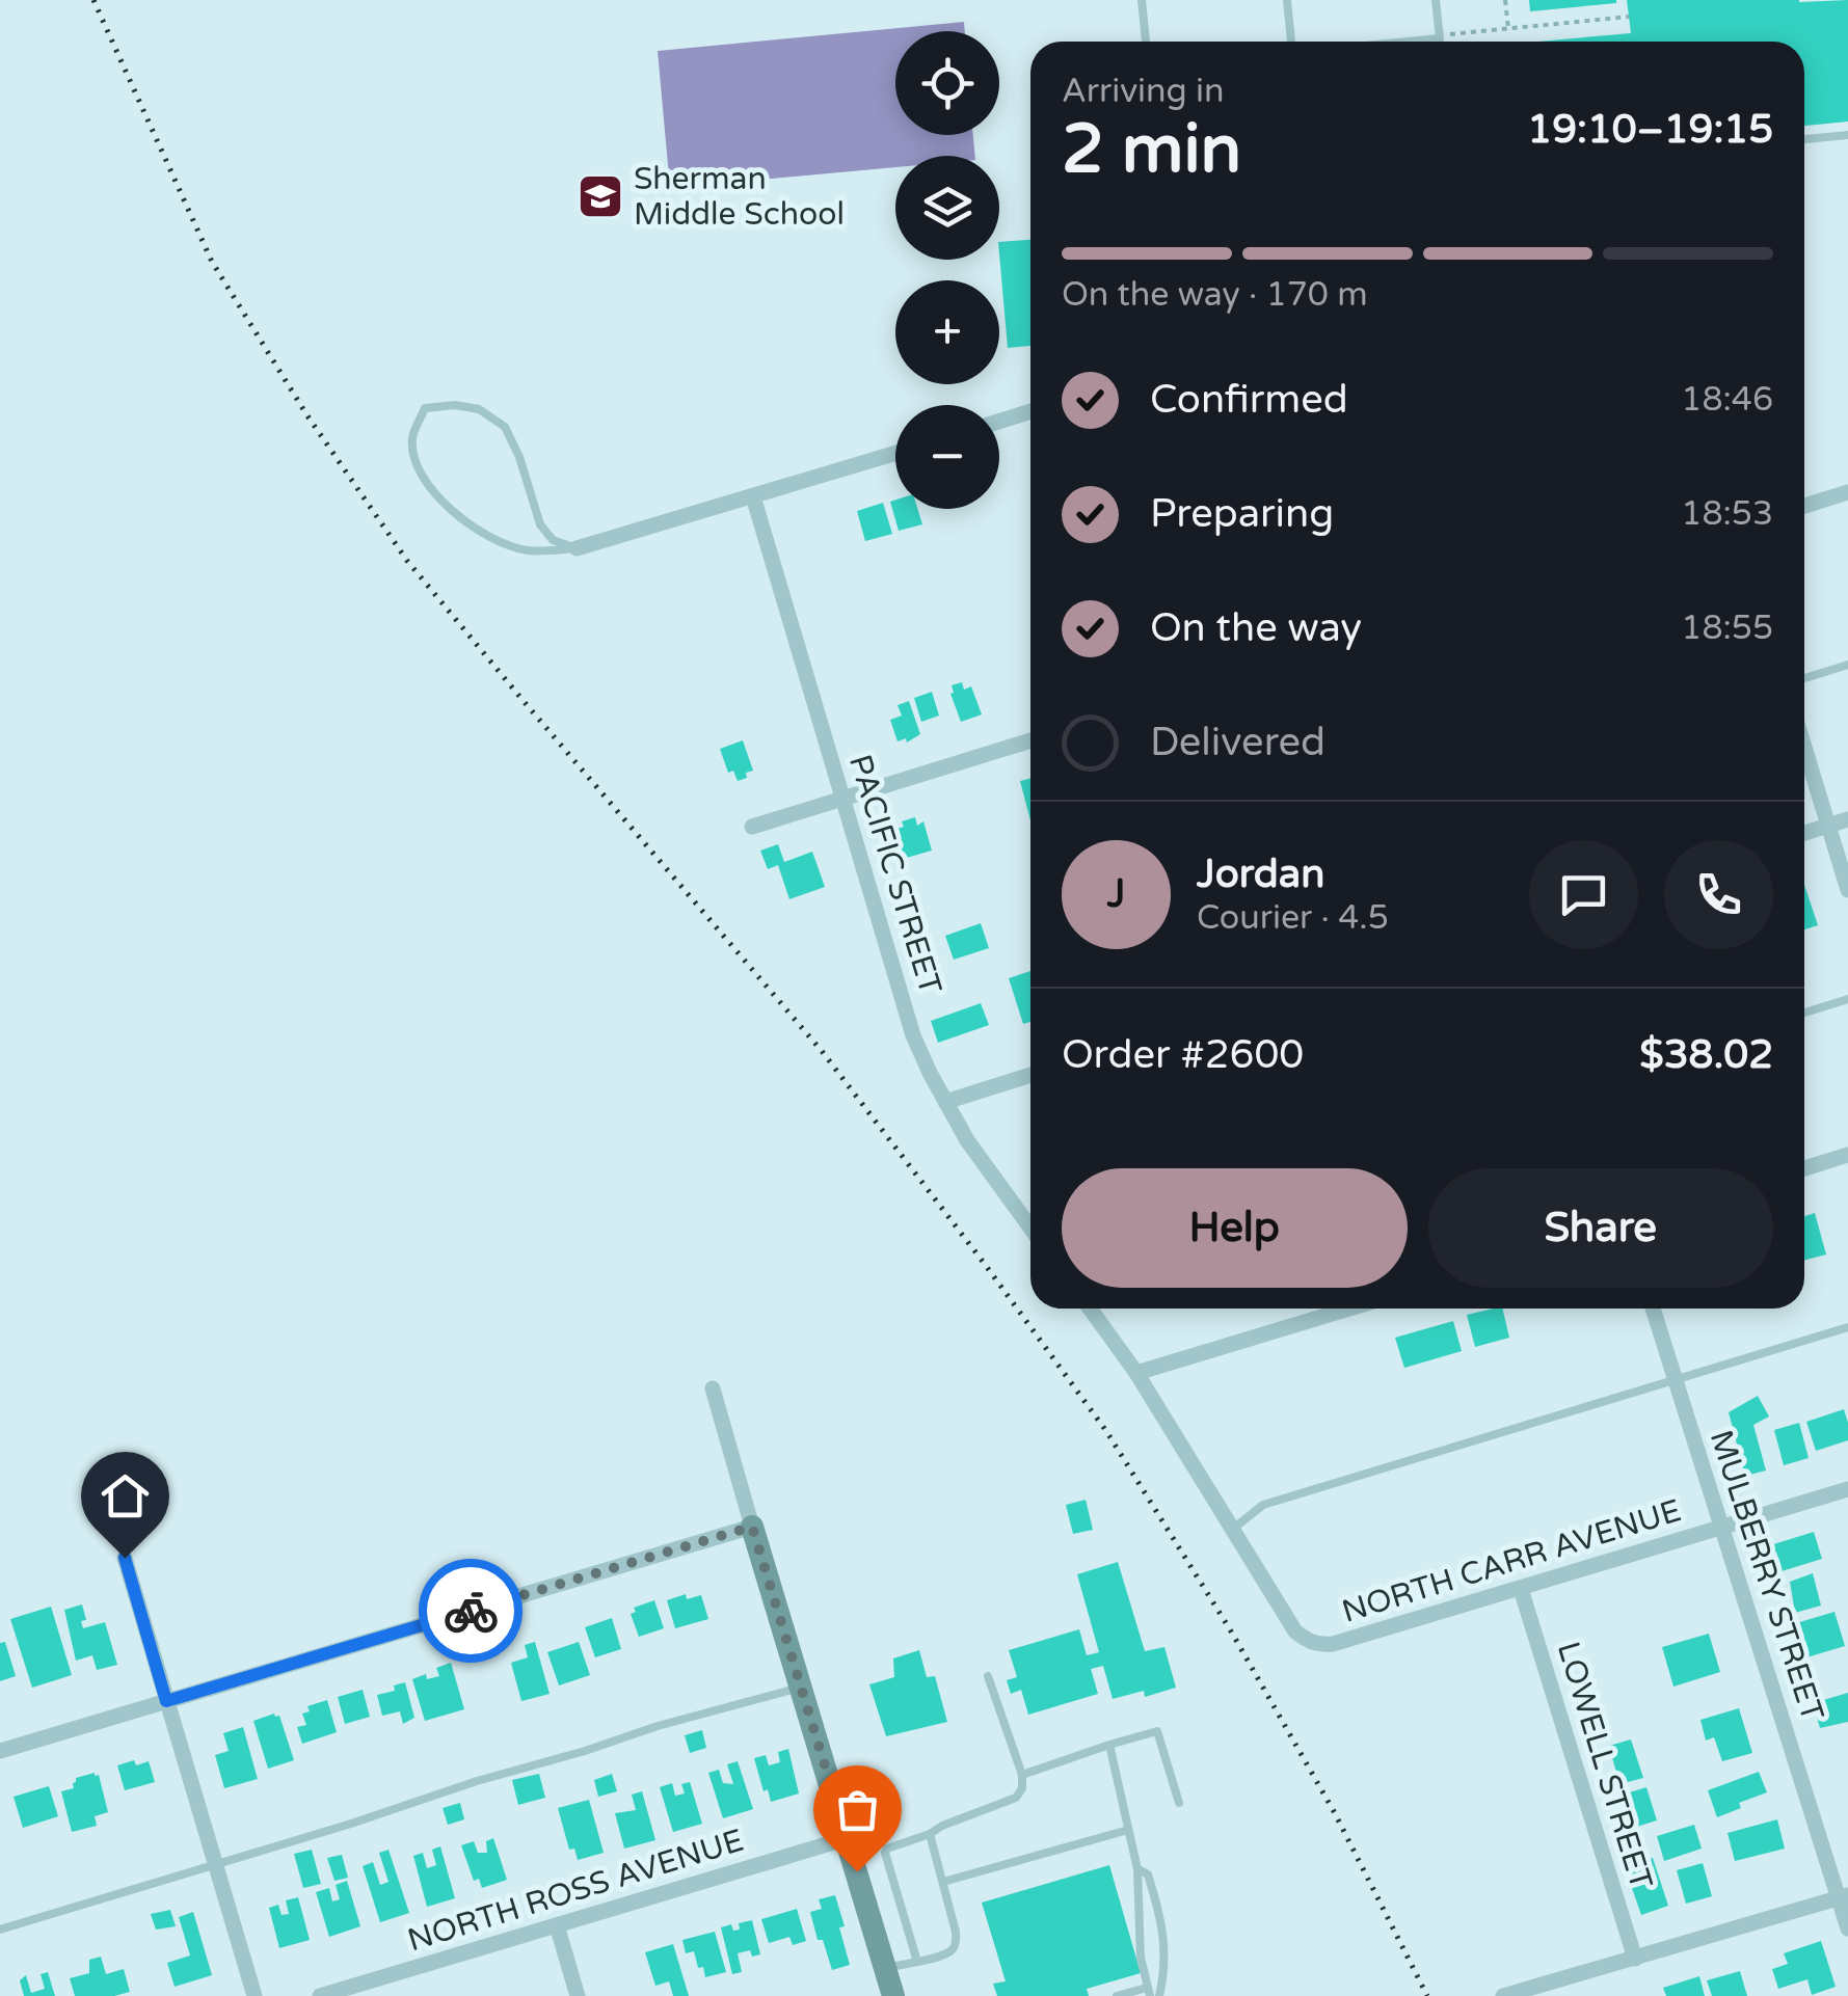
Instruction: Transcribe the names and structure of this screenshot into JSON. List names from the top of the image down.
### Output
{
  "streets": {
    "street": [
      "PACIFIC STREET",
      "NORTH CARR AVENUE",
      "MULBERRY STREET",
      "LOWELL STREET",
      "NORTH ROSS AVENUE"
    ]
  },
  "crossings": [
    ["NORTH CARR AVENUE", "MULBERRY STREET"],
    ["NORTH CARR AVENUE", "LOWELL STREET"]
  ],
  "places": {
    "school or university": ["Sherman Middle School"]
  },
  "page": {
    "map_buttons": ["+", "−"],
    "heading": ["2 min", "Arriving in", "19:10–19:15"],
    "panel": [
      "Jordan",
      "Courier · 4.5",
      "Order #2600",
      "$38.02"
    ],
    "bar": "On the way · 170 m",
    "list": [
      ["Confirmed", "18:46"],
      ["Preparing", "18:53"],
      ["On the way", "18:55"],
      "Delivered"
    ],
    "round": "J",
    "buttons": ["Help", "Share"]
  }
}
